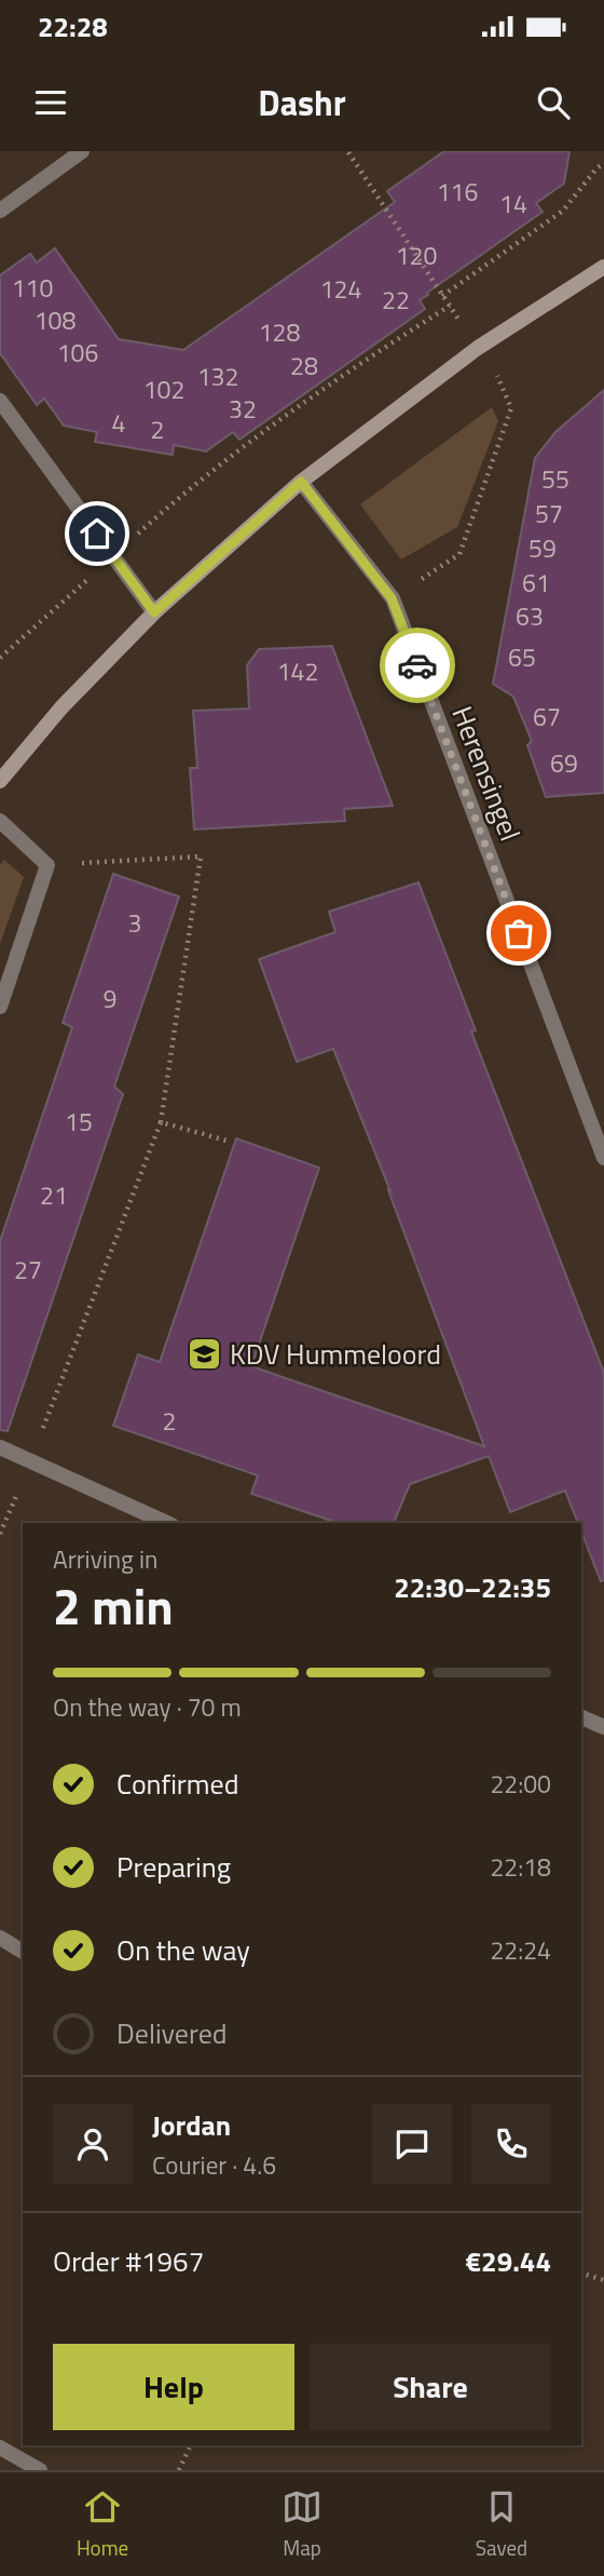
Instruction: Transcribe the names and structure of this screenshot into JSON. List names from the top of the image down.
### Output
{
  "streets": {
    "street": ["Herensingel"]
  },
  "places": {
    "school or university": ["KDV Hummeloord"]
  },
  "house_numbers": [
    "116",
    "14",
    "120",
    "110",
    "124",
    "22",
    "108",
    "128",
    "106",
    "28",
    "132",
    "102",
    "32",
    "4",
    "2",
    "55",
    "57",
    "59",
    "61",
    "63",
    "65",
    "142",
    "67",
    "69",
    "3",
    "9",
    "15",
    "21",
    "27",
    "2"
  ],
  "page": {
    "status": "22:28",
    "header": "Dashr",
    "heading": ["2 min", "Arriving in", "22:30–22:35"],
    "panel": [
      "Jordan",
      "Courier · 4.6",
      "Order #1967",
      "€29.44"
    ],
    "bar": "On the way · 70 m",
    "list": [
      ["Confirmed", "22:00"],
      ["Preparing", "22:18"],
      ["On the way", "22:24"],
      "Delivered"
    ],
    "buttons": ["Help", "Share"],
    "tabs": ["Home", "Map", "Saved"]
  }
}
